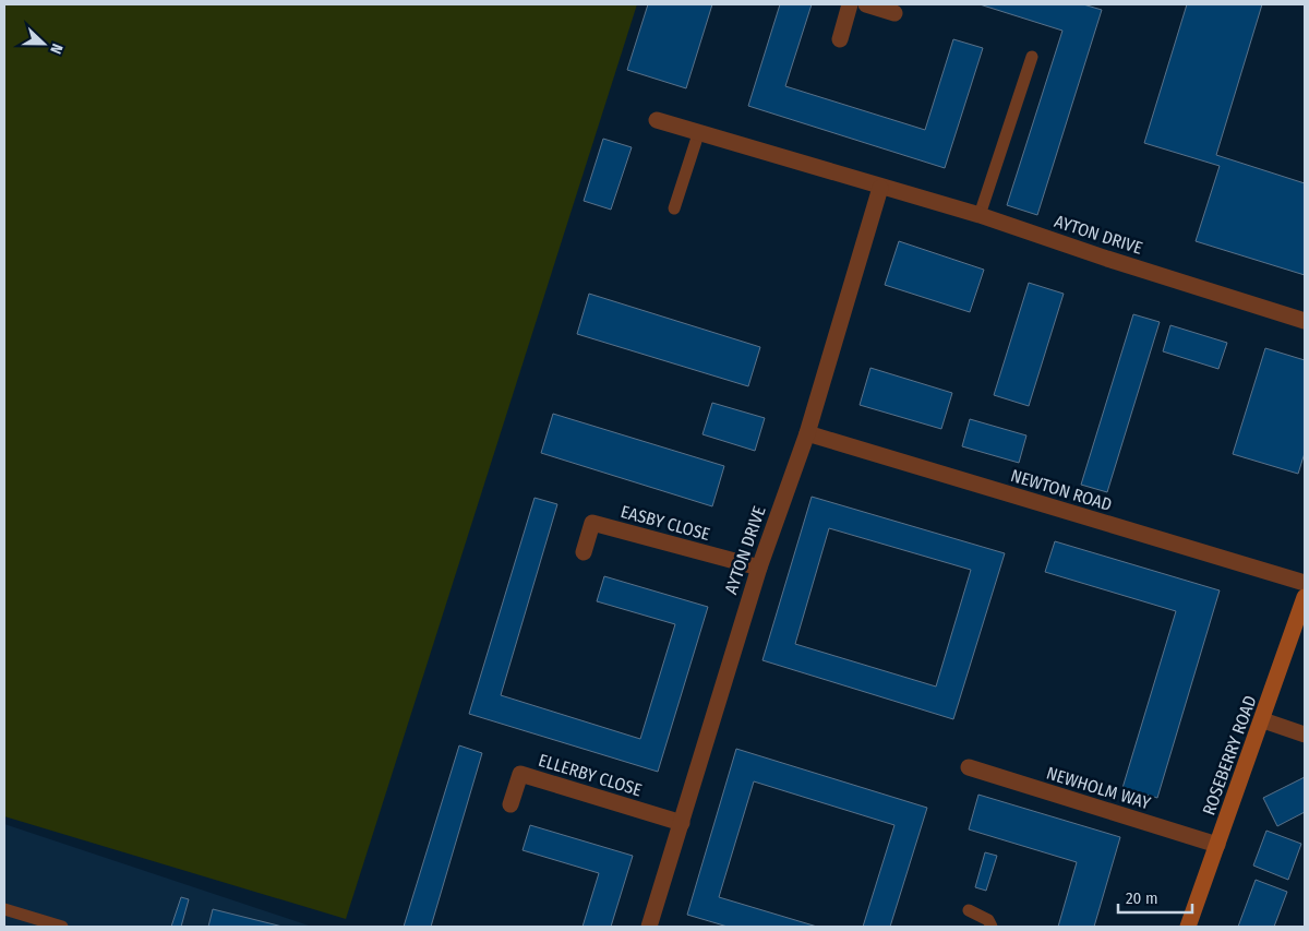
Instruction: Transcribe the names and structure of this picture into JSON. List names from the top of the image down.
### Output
{
  "streets": {
    "street": [
      "AYTON DRIVE",
      "NEWTON ROAD",
      "EASBY CLOSE",
      "ROSEBERRY ROAD",
      "ELLERBY CLOSE",
      "NEWHOLM WAY"
    ]
  },
  "crossings": [
    ["AYTON DRIVE", "NEWTON ROAD"],
    ["AYTON DRIVE", "EASBY CLOSE"],
    ["AYTON DRIVE", "ELLERBY CLOSE"],
    ["ROSEBERRY ROAD", "NEWHOLM WAY"]
  ],
  "scale_bar": "20 m",
  "north": "right"
}
